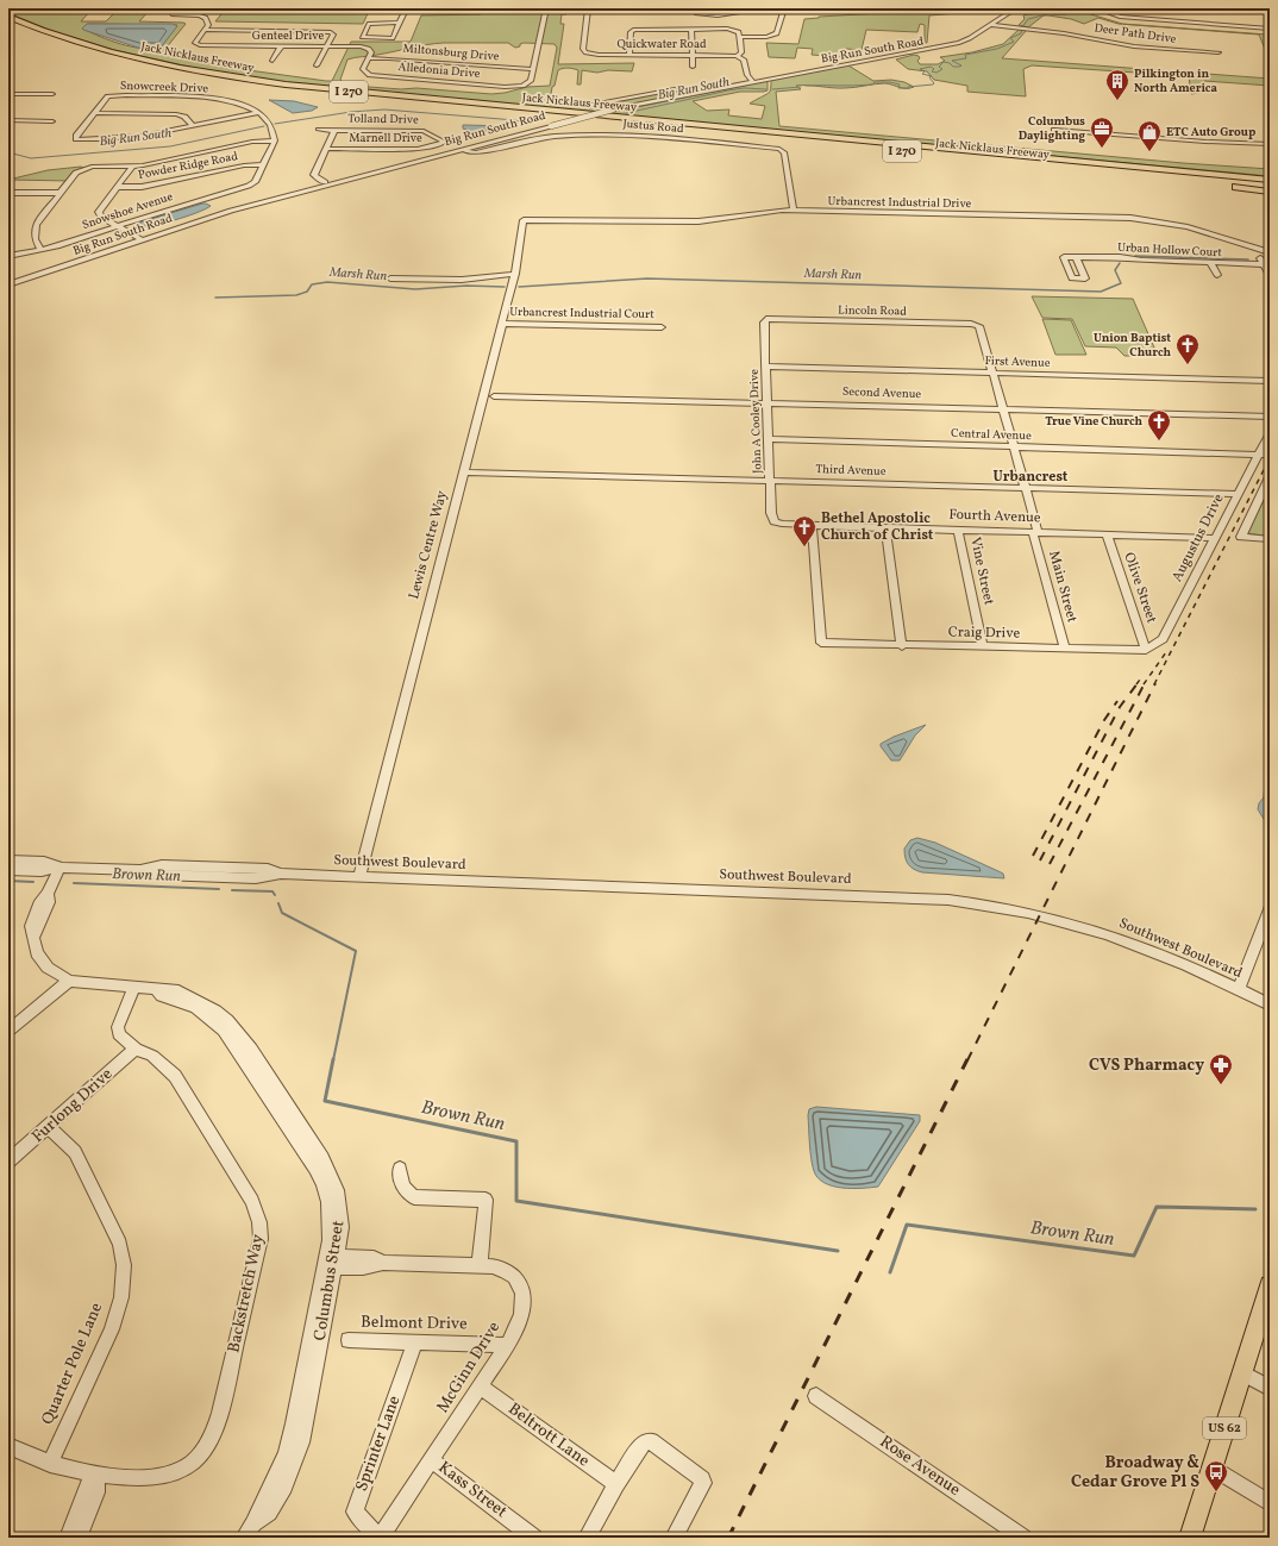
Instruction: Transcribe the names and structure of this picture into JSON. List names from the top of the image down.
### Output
{
  "streets": {
    "highway": ["Jack Nicklaus Freeway", "I 270"],
    "main road": ["US 62"],
    "street": [
      "Deer Path Drive",
      "Genteel Drive",
      "Quickwater Road",
      "Big Run South Road",
      "Miltonsburg Drive",
      "Alledonia Drive",
      "Snowcreek Drive",
      "Tolland Drive",
      "Justus Road",
      "Marnell Drive",
      "Powder Ridge Road",
      "Urbancrest Industrial Drive",
      "Snowshoe Avenue",
      "Urban Hollow Court",
      "Lincoln Road",
      "Urbancrest Industrial Court",
      "First Avenue",
      "Second Avenue",
      "John A Cooley Drive",
      "Central Avenue",
      "Third Avenue",
      "Fourth Avenue",
      "Augustus Drive",
      "Lewis Centre Way",
      "Vine Street",
      "Main Street",
      "Olive Street",
      "Craig Drive",
      "Southwest Boulevard",
      "Furlong Drive",
      "Columbus Street",
      "Backstretch Way",
      "Belmont Drive",
      "Quarter Pole Lane",
      "McGinn Drive",
      "Beltrott Lane",
      "Sprinter Lane",
      "Rose Avenue",
      "Kass Street"
    ]
  },
  "crossings": [
    ["Deer Path Drive", "Big Run South Road"],
    ["Genteel Drive", "Miltonsburg Drive"],
    ["Genteel Drive", "Alledonia Drive"],
    ["Big Run South Road", "Justus Road"],
    ["Miltonsburg Drive", "Alledonia Drive"],
    ["Tolland Drive", "Marnell Drive"],
    ["Justus Road", "Urbancrest Industrial Drive"],
    ["Powder Ridge Road", "Snowshoe Avenue"],
    ["Urbancrest Industrial Drive", "Lewis Centre Way"],
    ["Lincoln Road", "John A Cooley Drive"],
    ["Lincoln Road", "Main Street"],
    ["Urbancrest Industrial Court", "Lewis Centre Way"],
    ["First Avenue", "John A Cooley Drive"],
    ["First Avenue", "Main Street"],
    ["Second Avenue", "John A Cooley Drive"],
    ["Second Avenue", "Main Street"],
    ["John A Cooley Drive", "Central Avenue"],
    ["John A Cooley Drive", "Third Avenue"],
    ["John A Cooley Drive", "Fourth Avenue"],
    ["Central Avenue", "Augustus Drive"],
    ["Central Avenue", "Main Street"],
    ["Third Avenue", "Augustus Drive"],
    ["Third Avenue", "Lewis Centre Way"],
    ["Third Avenue", "Main Street"],
    ["Fourth Avenue", "Augustus Drive"],
    ["Fourth Avenue", "Vine Street"],
    ["Fourth Avenue", "Main Street"],
    ["Fourth Avenue", "Olive Street"],
    ["Fourth Avenue", "Craig Drive"],
    ["Augustus Drive", "Olive Street"],
    ["Augustus Drive", "Craig Drive"],
    ["Lewis Centre Way", "Southwest Boulevard"],
    ["Vine Street", "Craig Drive"],
    ["Main Street", "Craig Drive"],
    ["Olive Street", "Craig Drive"],
    ["Southwest Boulevard", "Columbus Street"],
    ["Furlong Drive", "Backstretch Way"],
    ["Furlong Drive", "Quarter Pole Lane"],
    ["Columbus Street", "Backstretch Way"],
    ["Columbus Street", "McGinn Drive"],
    ["Belmont Drive", "McGinn Drive"],
    ["Belmont Drive", "Sprinter Lane"],
    ["McGinn Drive", "Beltrott Lane"],
    ["McGinn Drive", "Sprinter Lane"],
    ["McGinn Drive", "Kass Street"]
  ],
  "districts": ["Urbancrest"],
  "water": ["Big Run South", "Marsh Run", "Brown Run"],
  "places": {
    "building": ["Pilkington in North America"],
    "office": ["Columbus Daylighting"],
    "shop": ["ETC Auto Group"],
    "church": ["Union Baptist Church", "True Vine Church", "Bethel Apostolic Church of Christ"],
    "pharmacy": ["CVS Pharmacy"],
    "bus stop": ["Broadway & Cedar Grove Pl S"]
  }
}
